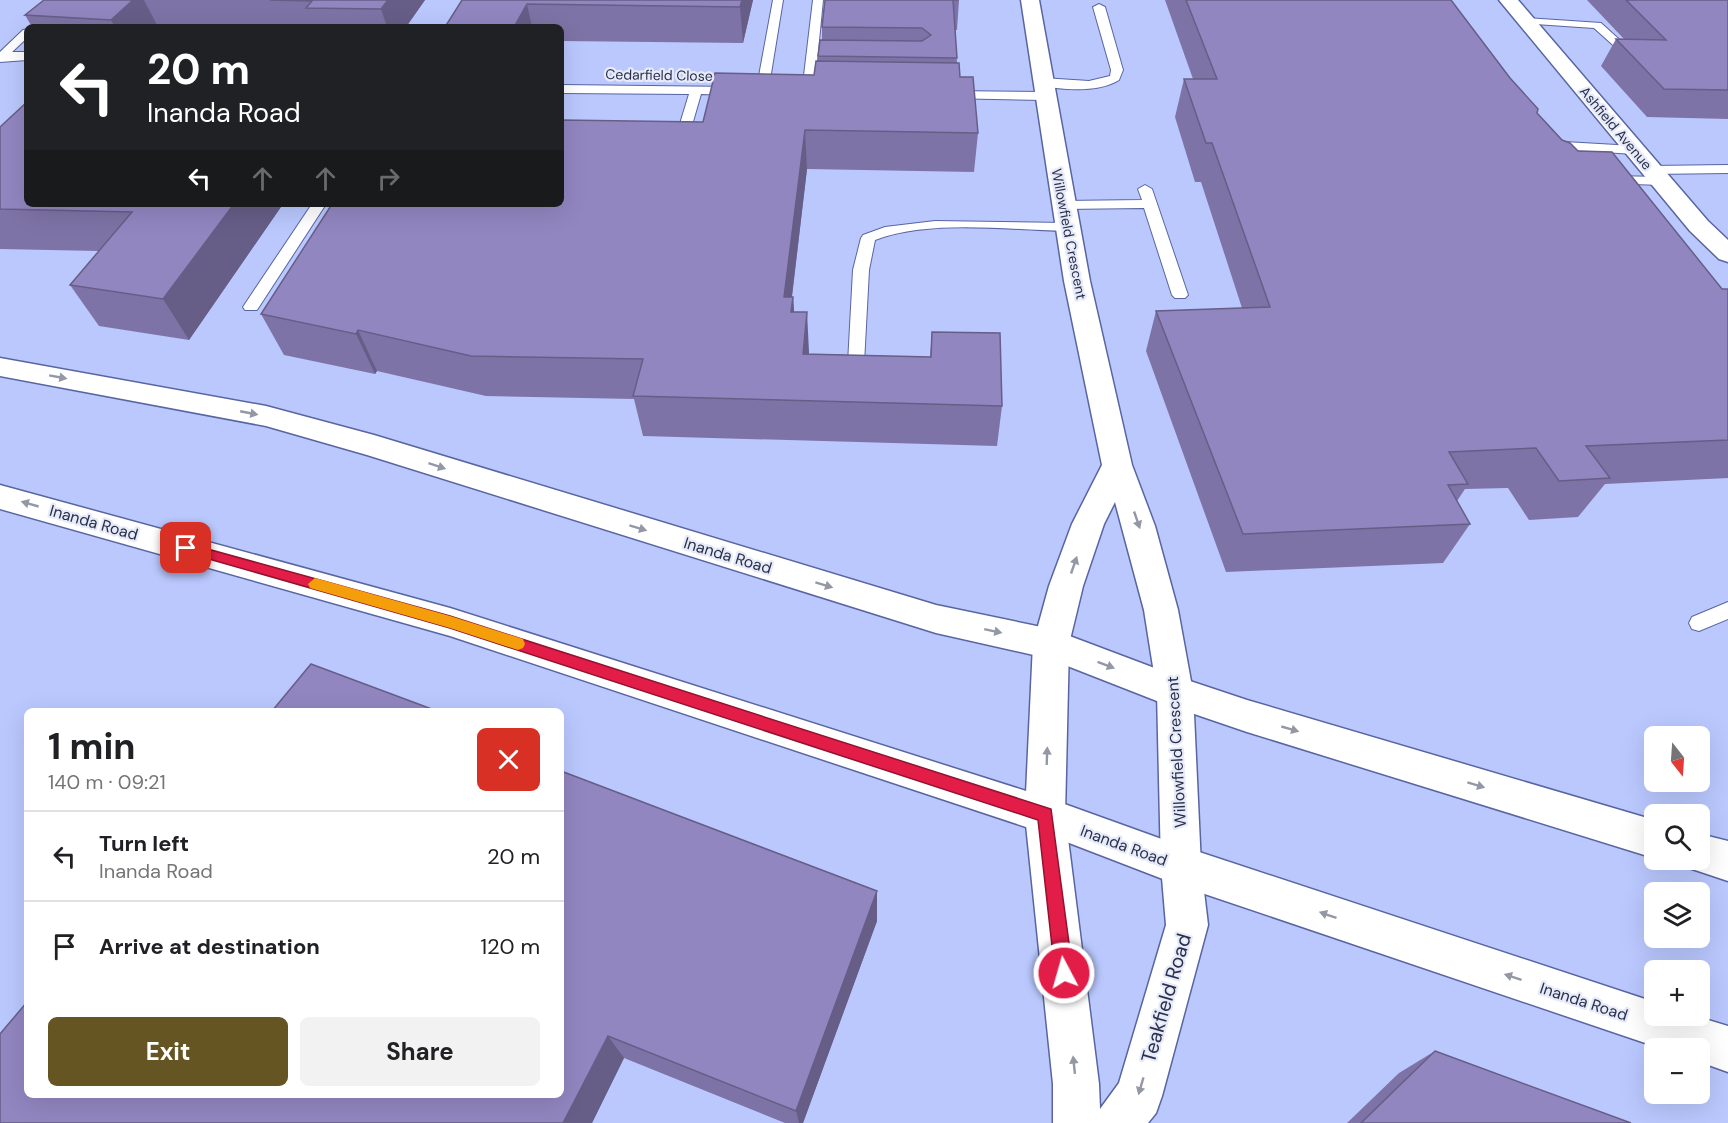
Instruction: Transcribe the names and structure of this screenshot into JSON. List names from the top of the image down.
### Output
{
  "streets": {
    "main road": [
      "Ashfield Avenue",
      "Willowfield Crescent",
      "Inanda Road",
      "Teakfield Road"
    ],
    "lane": ["Cedarfield Close"]
  },
  "crossings": [
    ["Willowfield Crescent", "Inanda Road"],
    ["Willowfield Crescent", "Teakfield Road"],
    ["Inanda Road", "Teakfield Road"]
  ],
  "north": "bottom",
  "page": {
    "turn": ["20 m", "Inanda Road"],
    "heading": ["1 min", "140 m · 09:21"],
    "map_buttons": ["+", "−"],
    "list": [
      {
        "name": "Turn left",
        "note": "Inanda Road",
        "value": "20 m"
      },
      {
        "name": "Arrive at destination",
        "value": "120 m"
      }
    ],
    "buttons": ["Exit", "Share"]
  }
}
